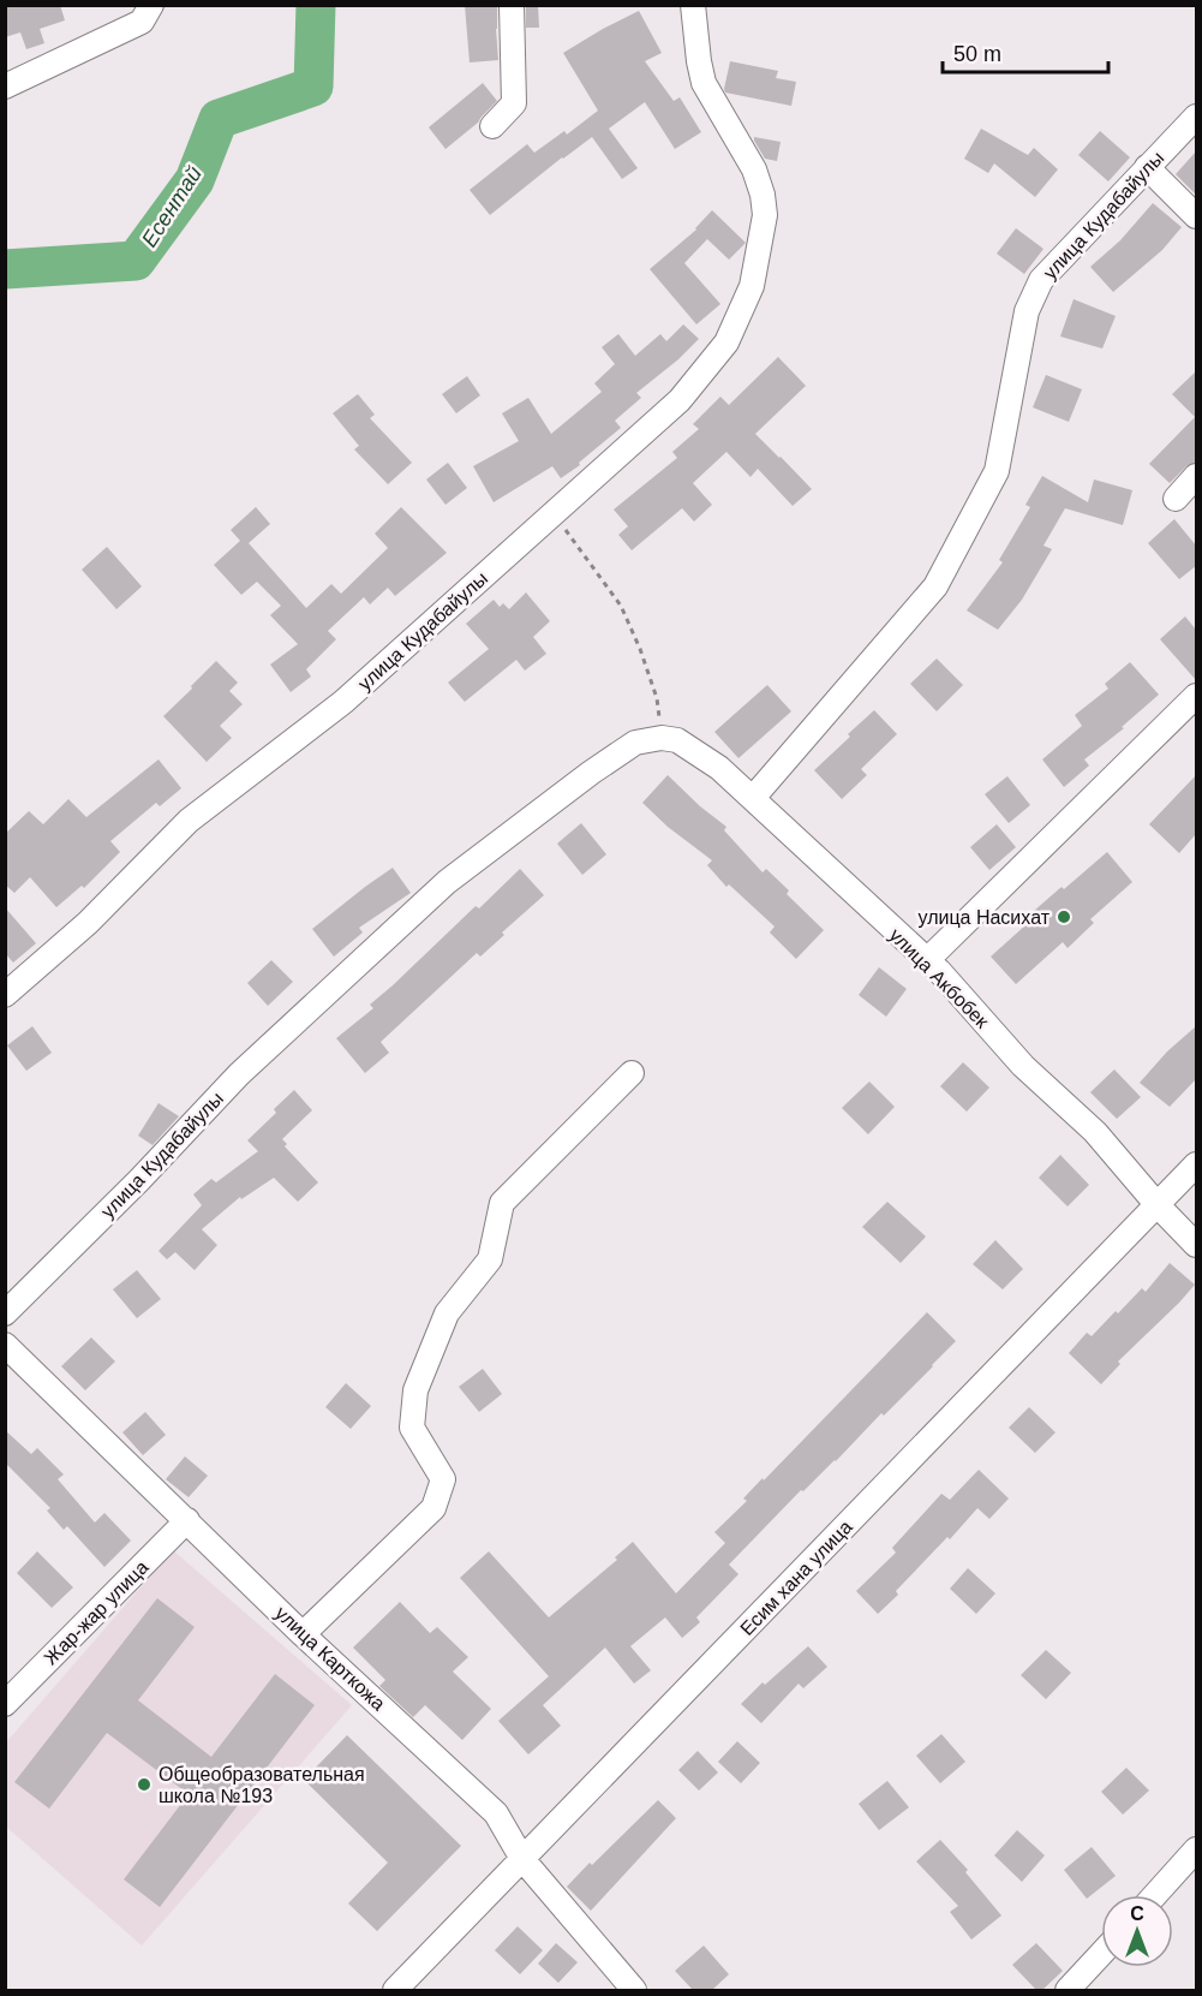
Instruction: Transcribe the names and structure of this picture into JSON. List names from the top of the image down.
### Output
{
  "streets": {
    "street": [
      "улица Кудабайулы",
      "улица Акбобек",
      "Есим хана улица",
      "Жар-жар улица",
      "улица Карткожа"
    ]
  },
  "crossings": [
    ["улица Кудабайулы", "улица Акбобек"],
    ["улица Акбобек", "Есим хана улица"],
    ["Есим хана улица", "улица Карткожа"],
    ["Жар-жар улица", "улица Карткожа"]
  ],
  "water": ["Есентай"],
  "places": ["улица Насихат", "Общеобразовательная школа №193"],
  "scale_bar": "50 m",
  "north": "top"
}
